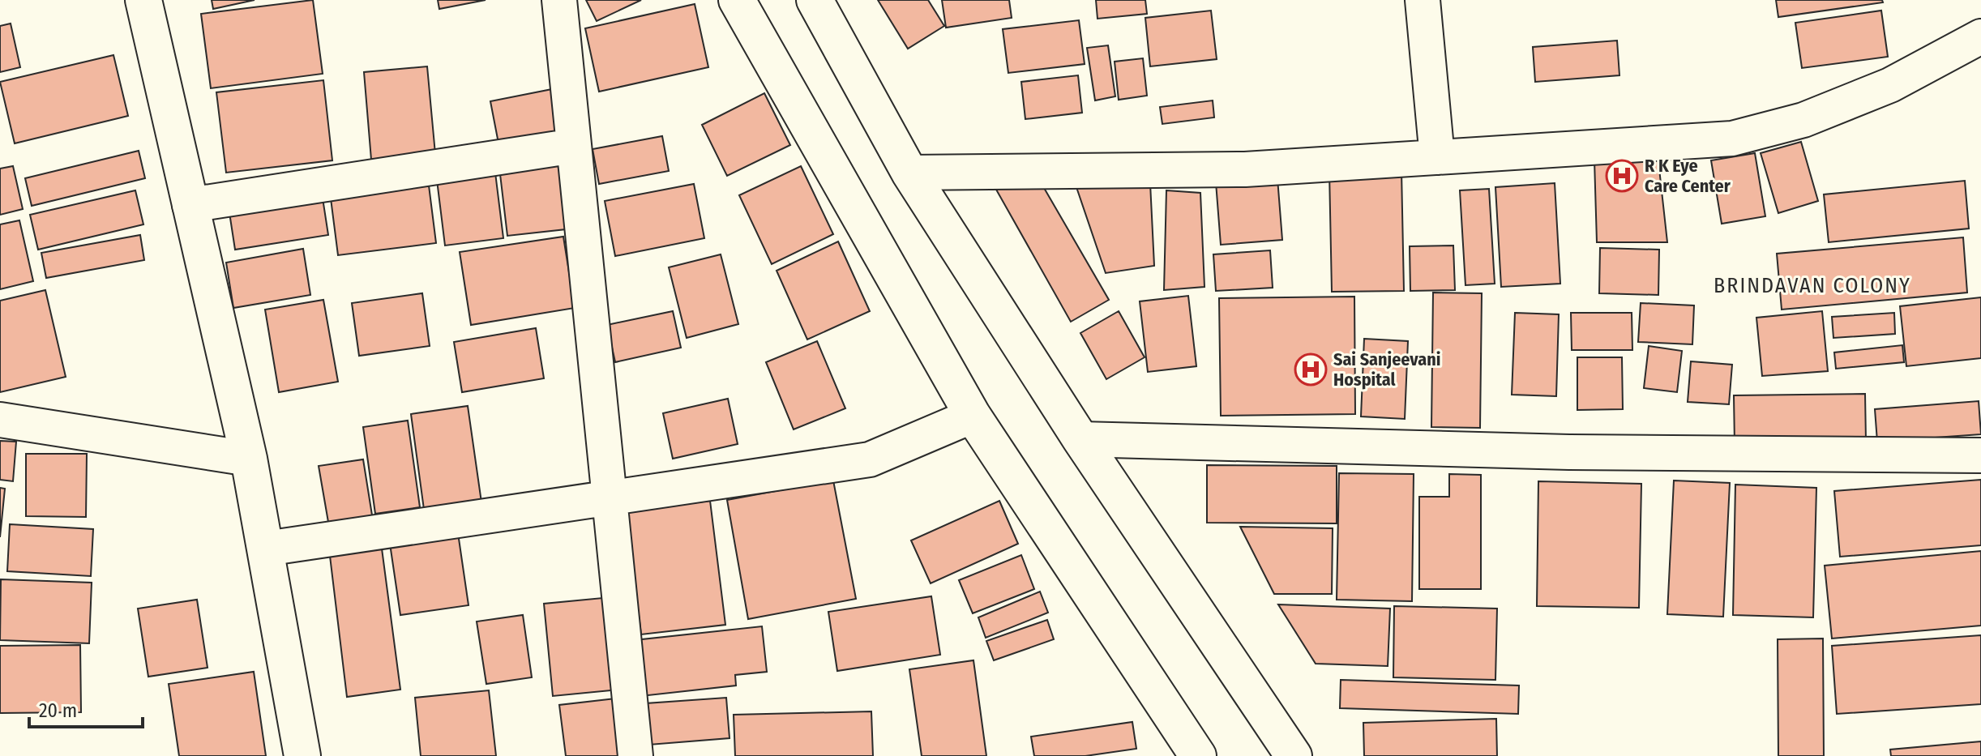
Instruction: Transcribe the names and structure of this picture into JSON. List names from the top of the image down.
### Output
{
  "districts": ["BRINDAVAN COLONY"],
  "places": {
    "hospital": ["R K Eye Care Center", "Sai Sanjeevani Hospital"]
  },
  "scale_bar": "20 m"
}
